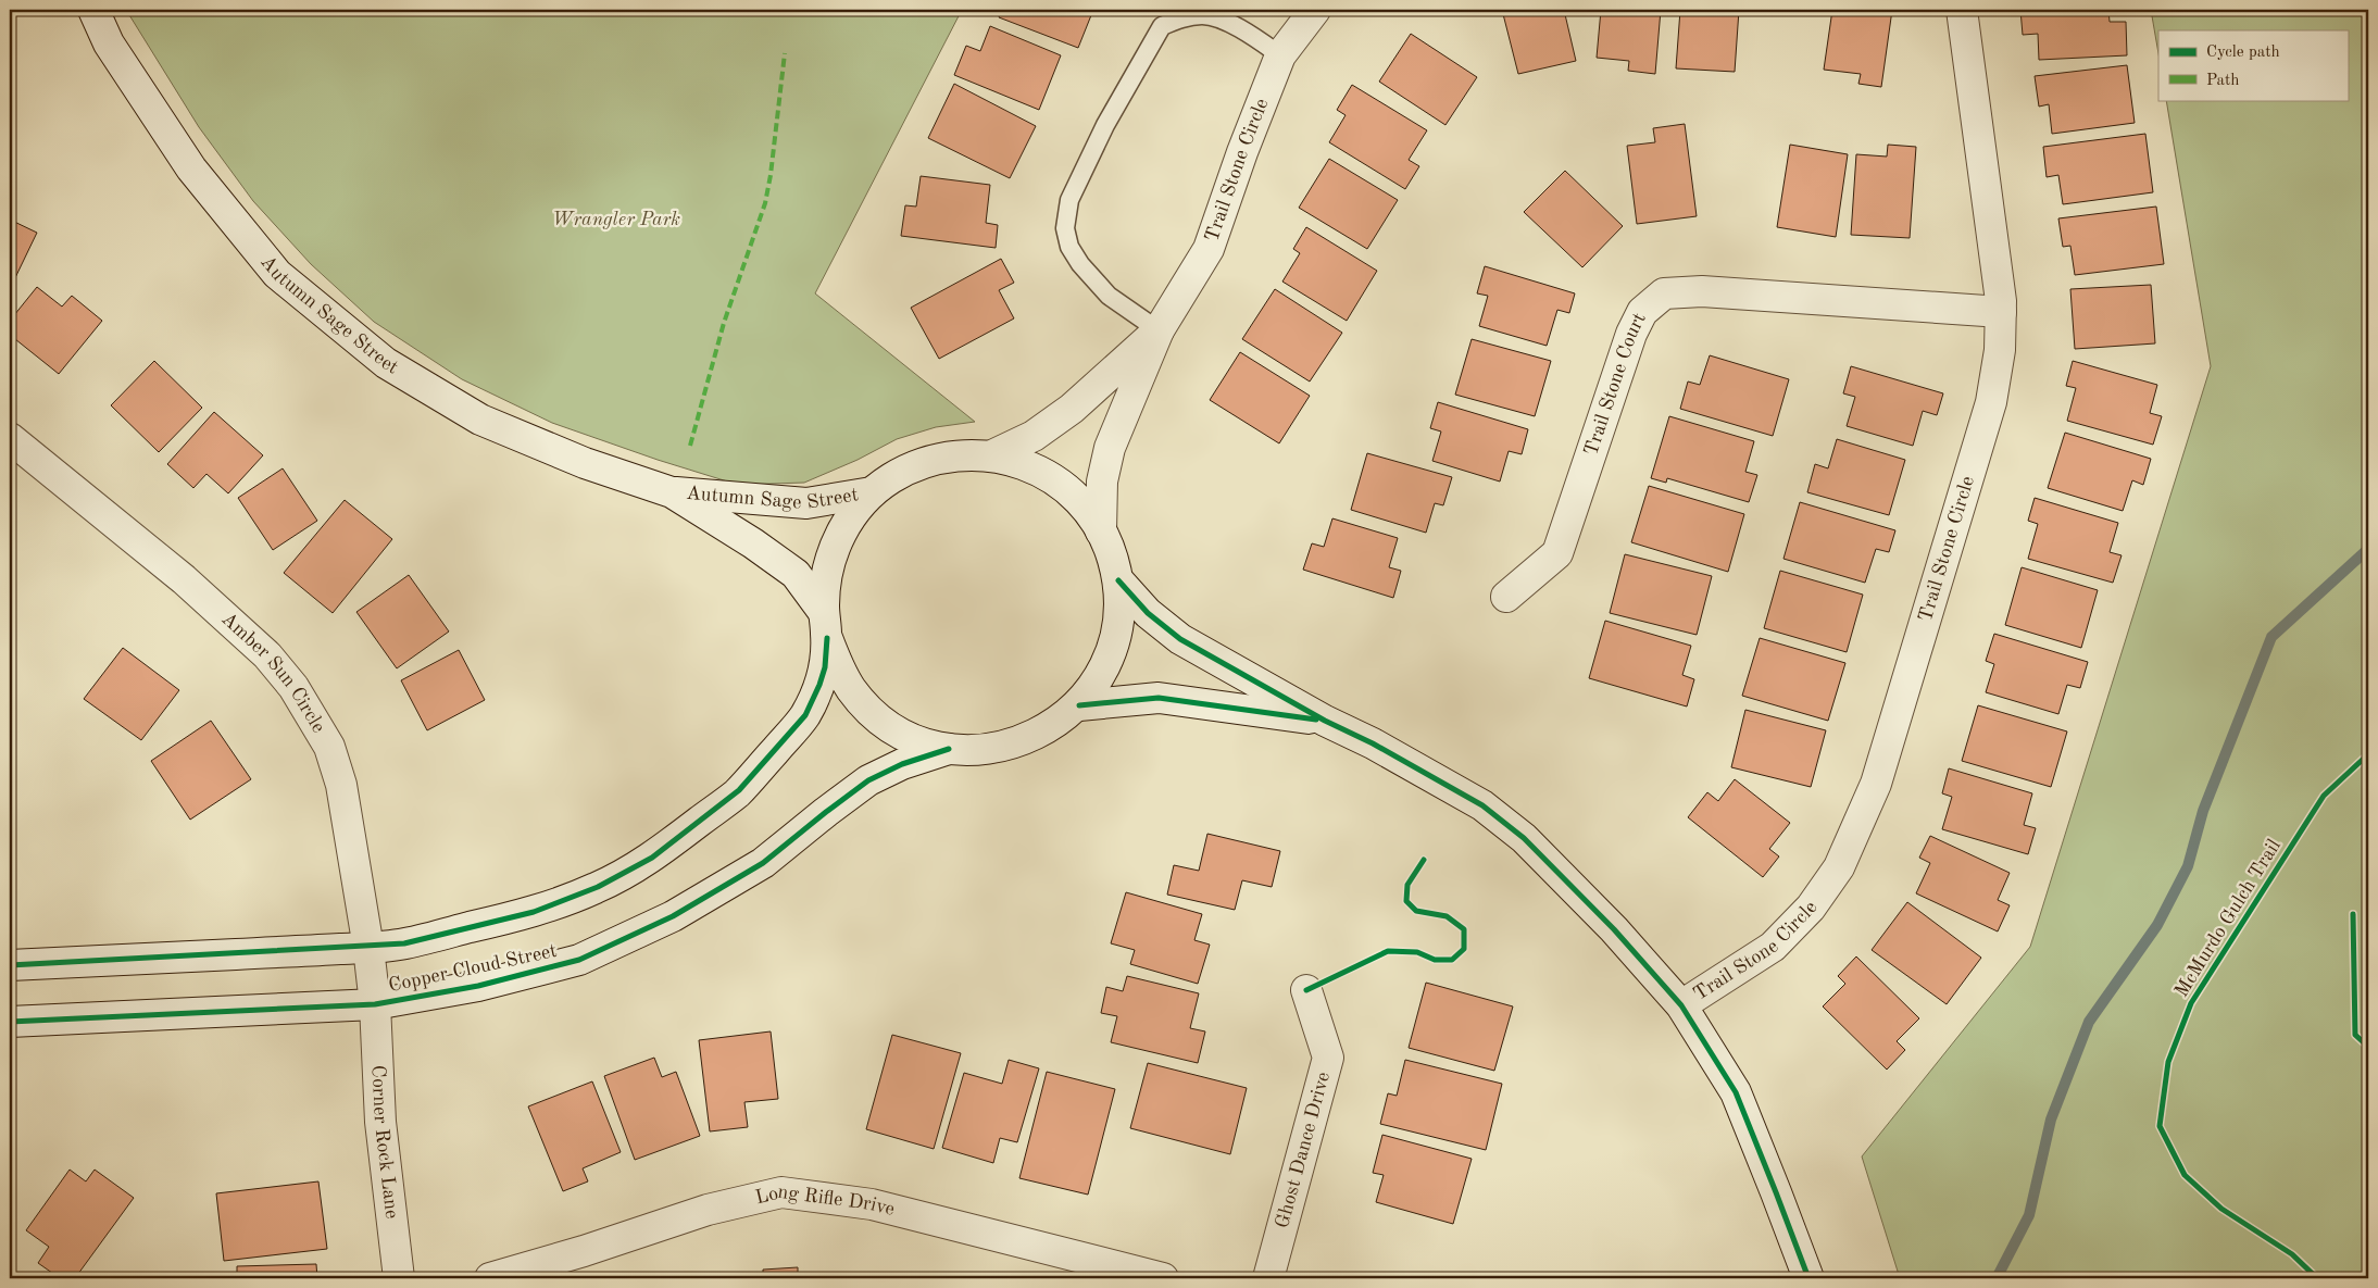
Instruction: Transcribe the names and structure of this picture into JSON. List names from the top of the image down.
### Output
{
  "streets": {
    "street": [
      "Trail Stone Circle",
      "Autumn Sage Street",
      "Trail Stone Court",
      "Amber Sun Circle",
      "Copper Cloud Street",
      "Corner Rock Lane",
      "Ghost Dance Drive",
      "Long Rifle Drive"
    ],
    "cycle path": ["McMurdo Gulch Trail"]
  },
  "crossings": [
    ["Trail Stone Circle", "Trail Stone Court"],
    ["Autumn Sage Street", "Copper Cloud Street"],
    ["Amber Sun Circle", "Copper Cloud Street"],
    ["Amber Sun Circle", "Corner Rock Lane"],
    ["Copper Cloud Street", "Corner Rock Lane"]
  ],
  "parks": ["Wrangler Park"],
  "legend": ["Cycle path", "Path"]
}
